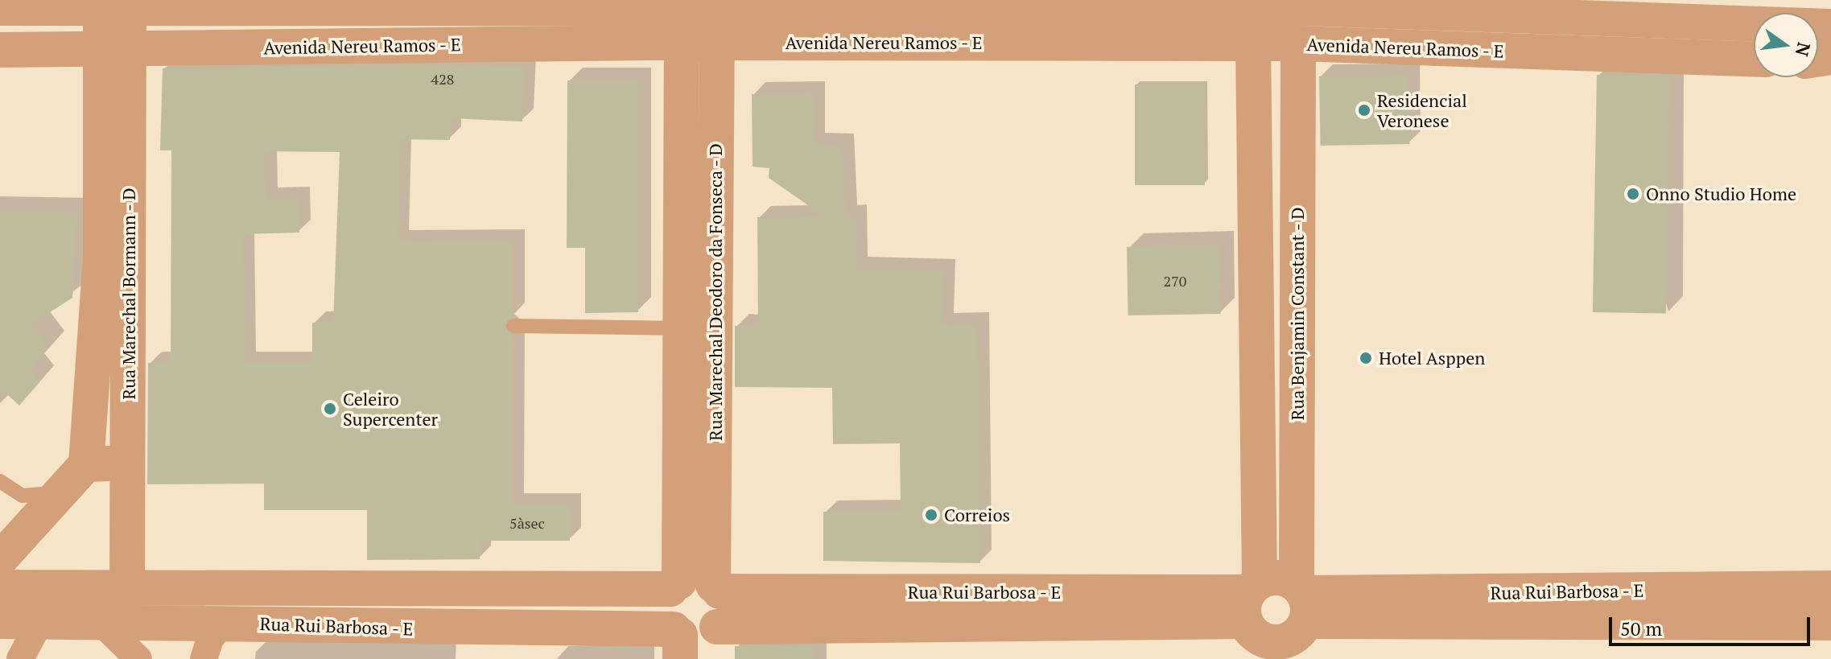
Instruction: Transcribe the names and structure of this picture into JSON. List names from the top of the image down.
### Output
{
  "streets": {
    "street": [
      "Avenida Nereu Ramos - E",
      "Rua Marechal Deodoro da Fonseca - D",
      "Rua Marechal Bormann - D",
      "Rua Benjamin Constant - D",
      "Rua Rui Barbosa - E"
    ]
  },
  "crossings": [
    ["Avenida Nereu Ramos - E", "Rua Marechal Deodoro da Fonseca - D"],
    ["Avenida Nereu Ramos - E", "Rua Marechal Bormann - D"],
    ["Avenida Nereu Ramos - E", "Rua Benjamin Constant - D"],
    ["Rua Marechal Deodoro da Fonseca - D", "Rua Rui Barbosa - E"],
    ["Rua Marechal Bormann - D", "Rua Rui Barbosa - E"],
    ["Rua Benjamin Constant - D", "Rua Rui Barbosa - E"]
  ],
  "places": [
    "Residencial Veronese",
    "Onno Studio Home",
    "Hotel Asppen",
    "Celeiro Supercenter",
    "Correios"
  ],
  "house_numbers": ["428", "270", "5àsec"],
  "scale_bar": "50 m",
  "north": "right"
}
